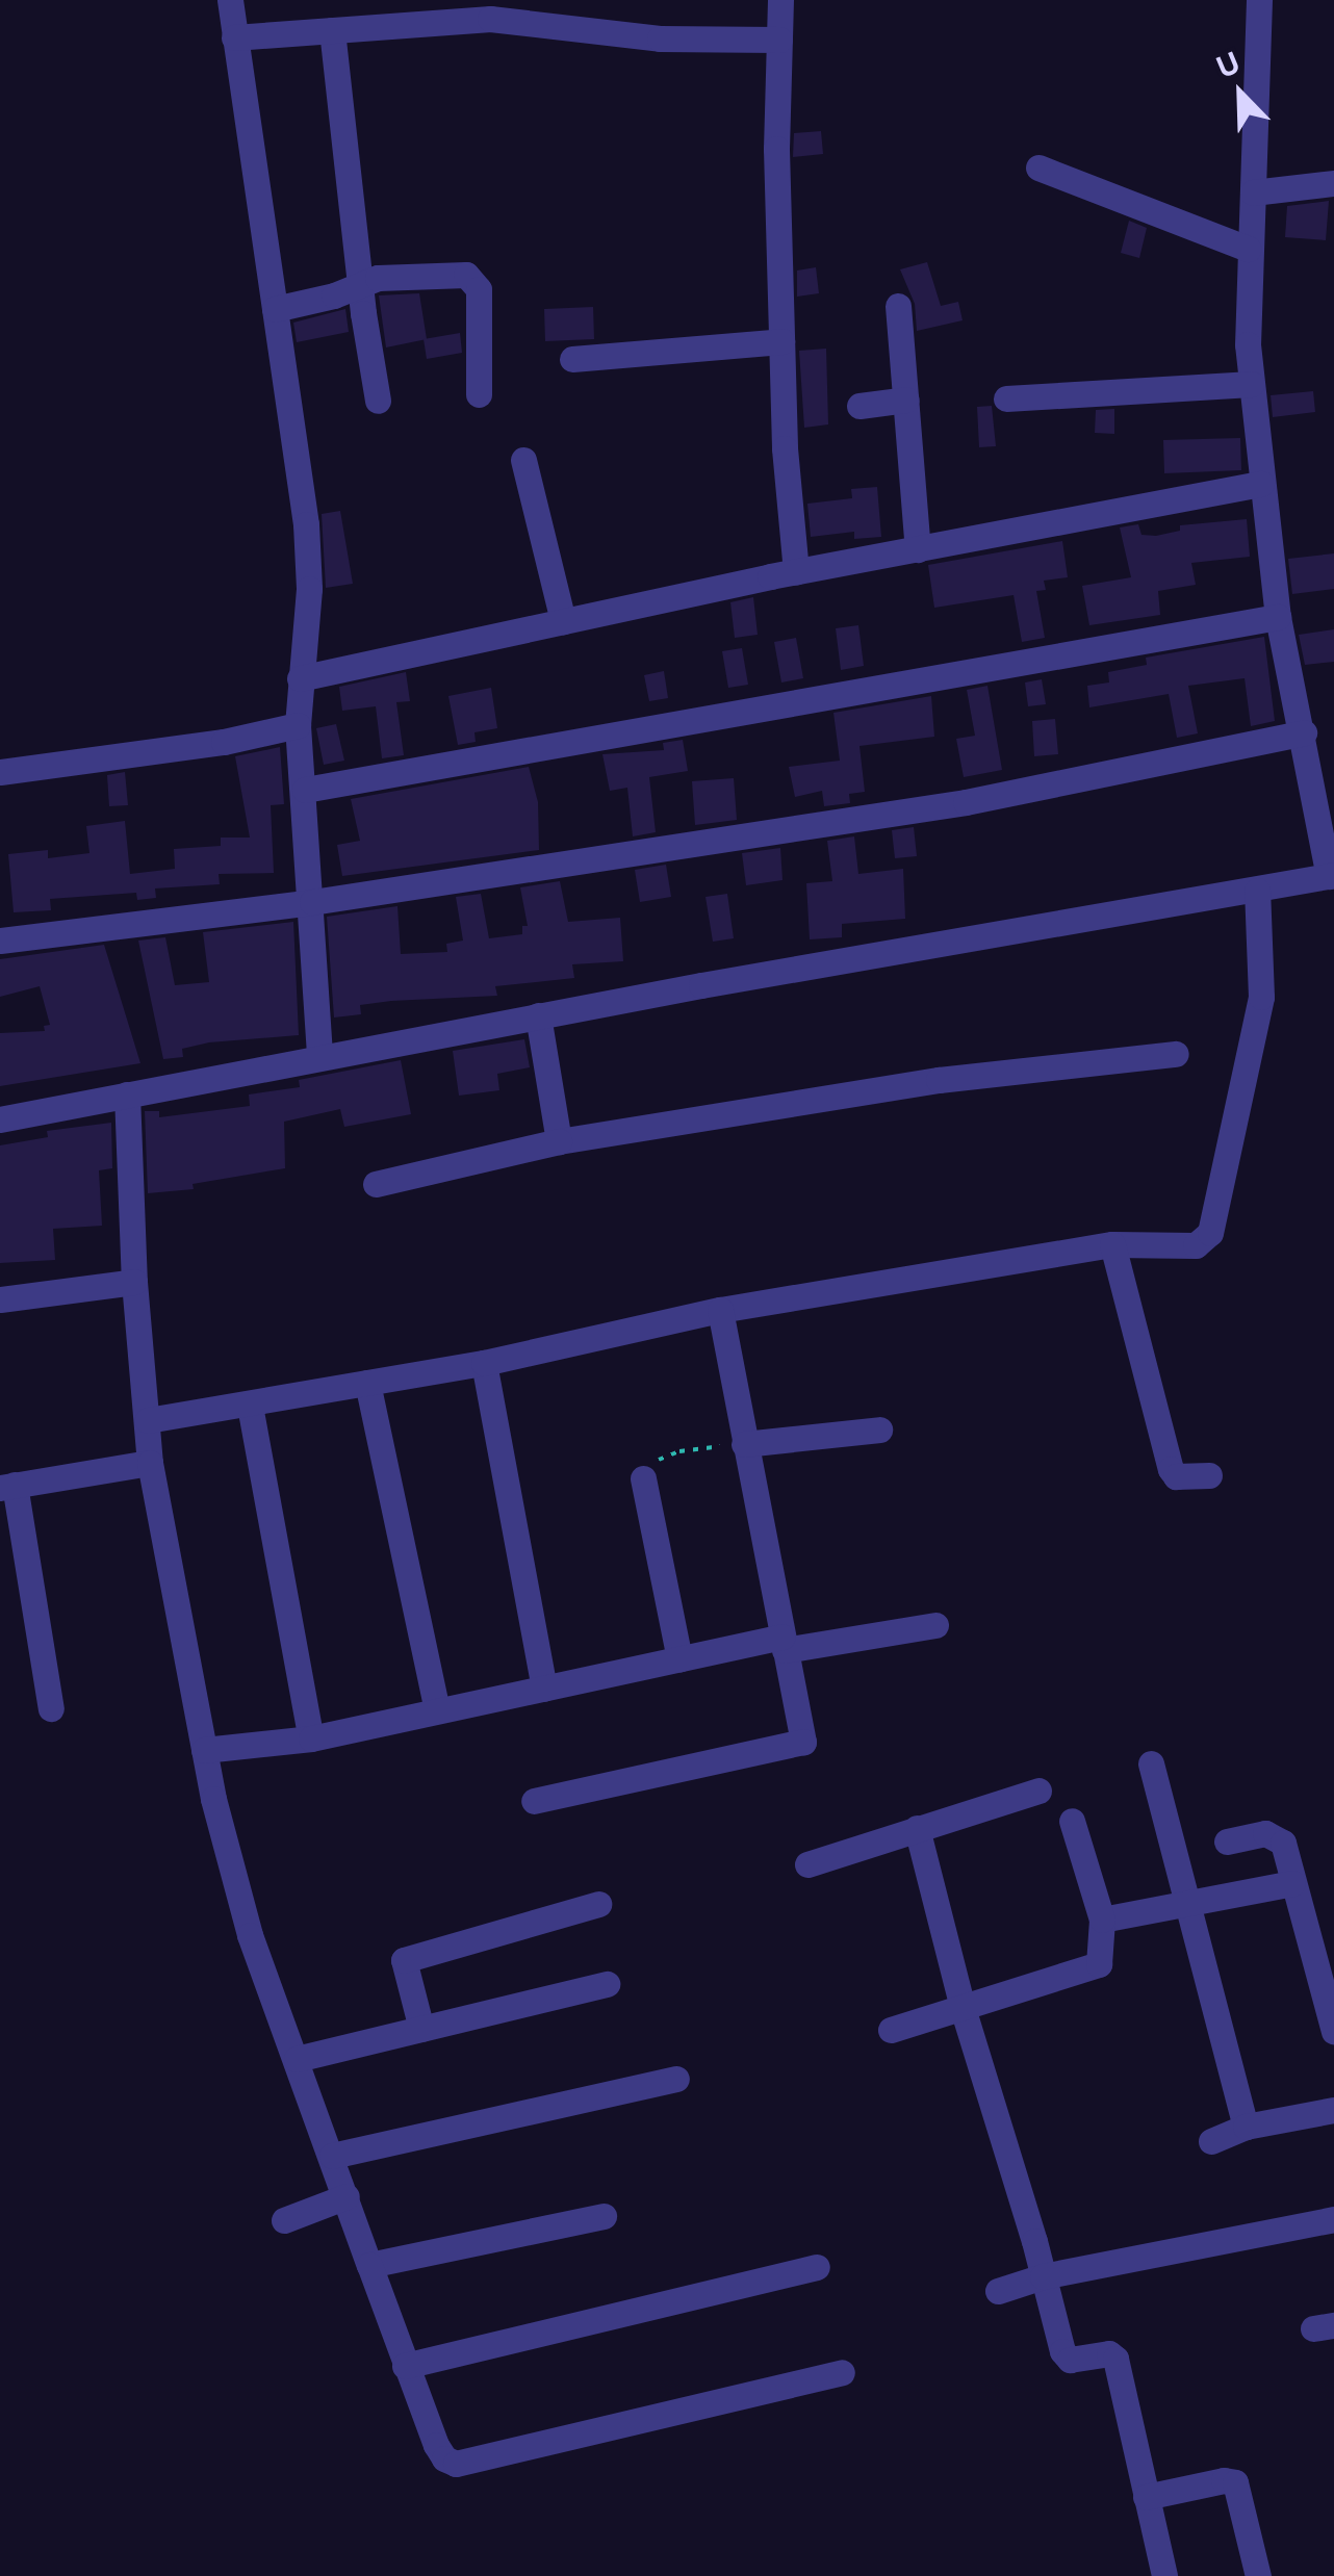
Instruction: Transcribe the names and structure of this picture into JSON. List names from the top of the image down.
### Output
{
  "north": "top left"
}
